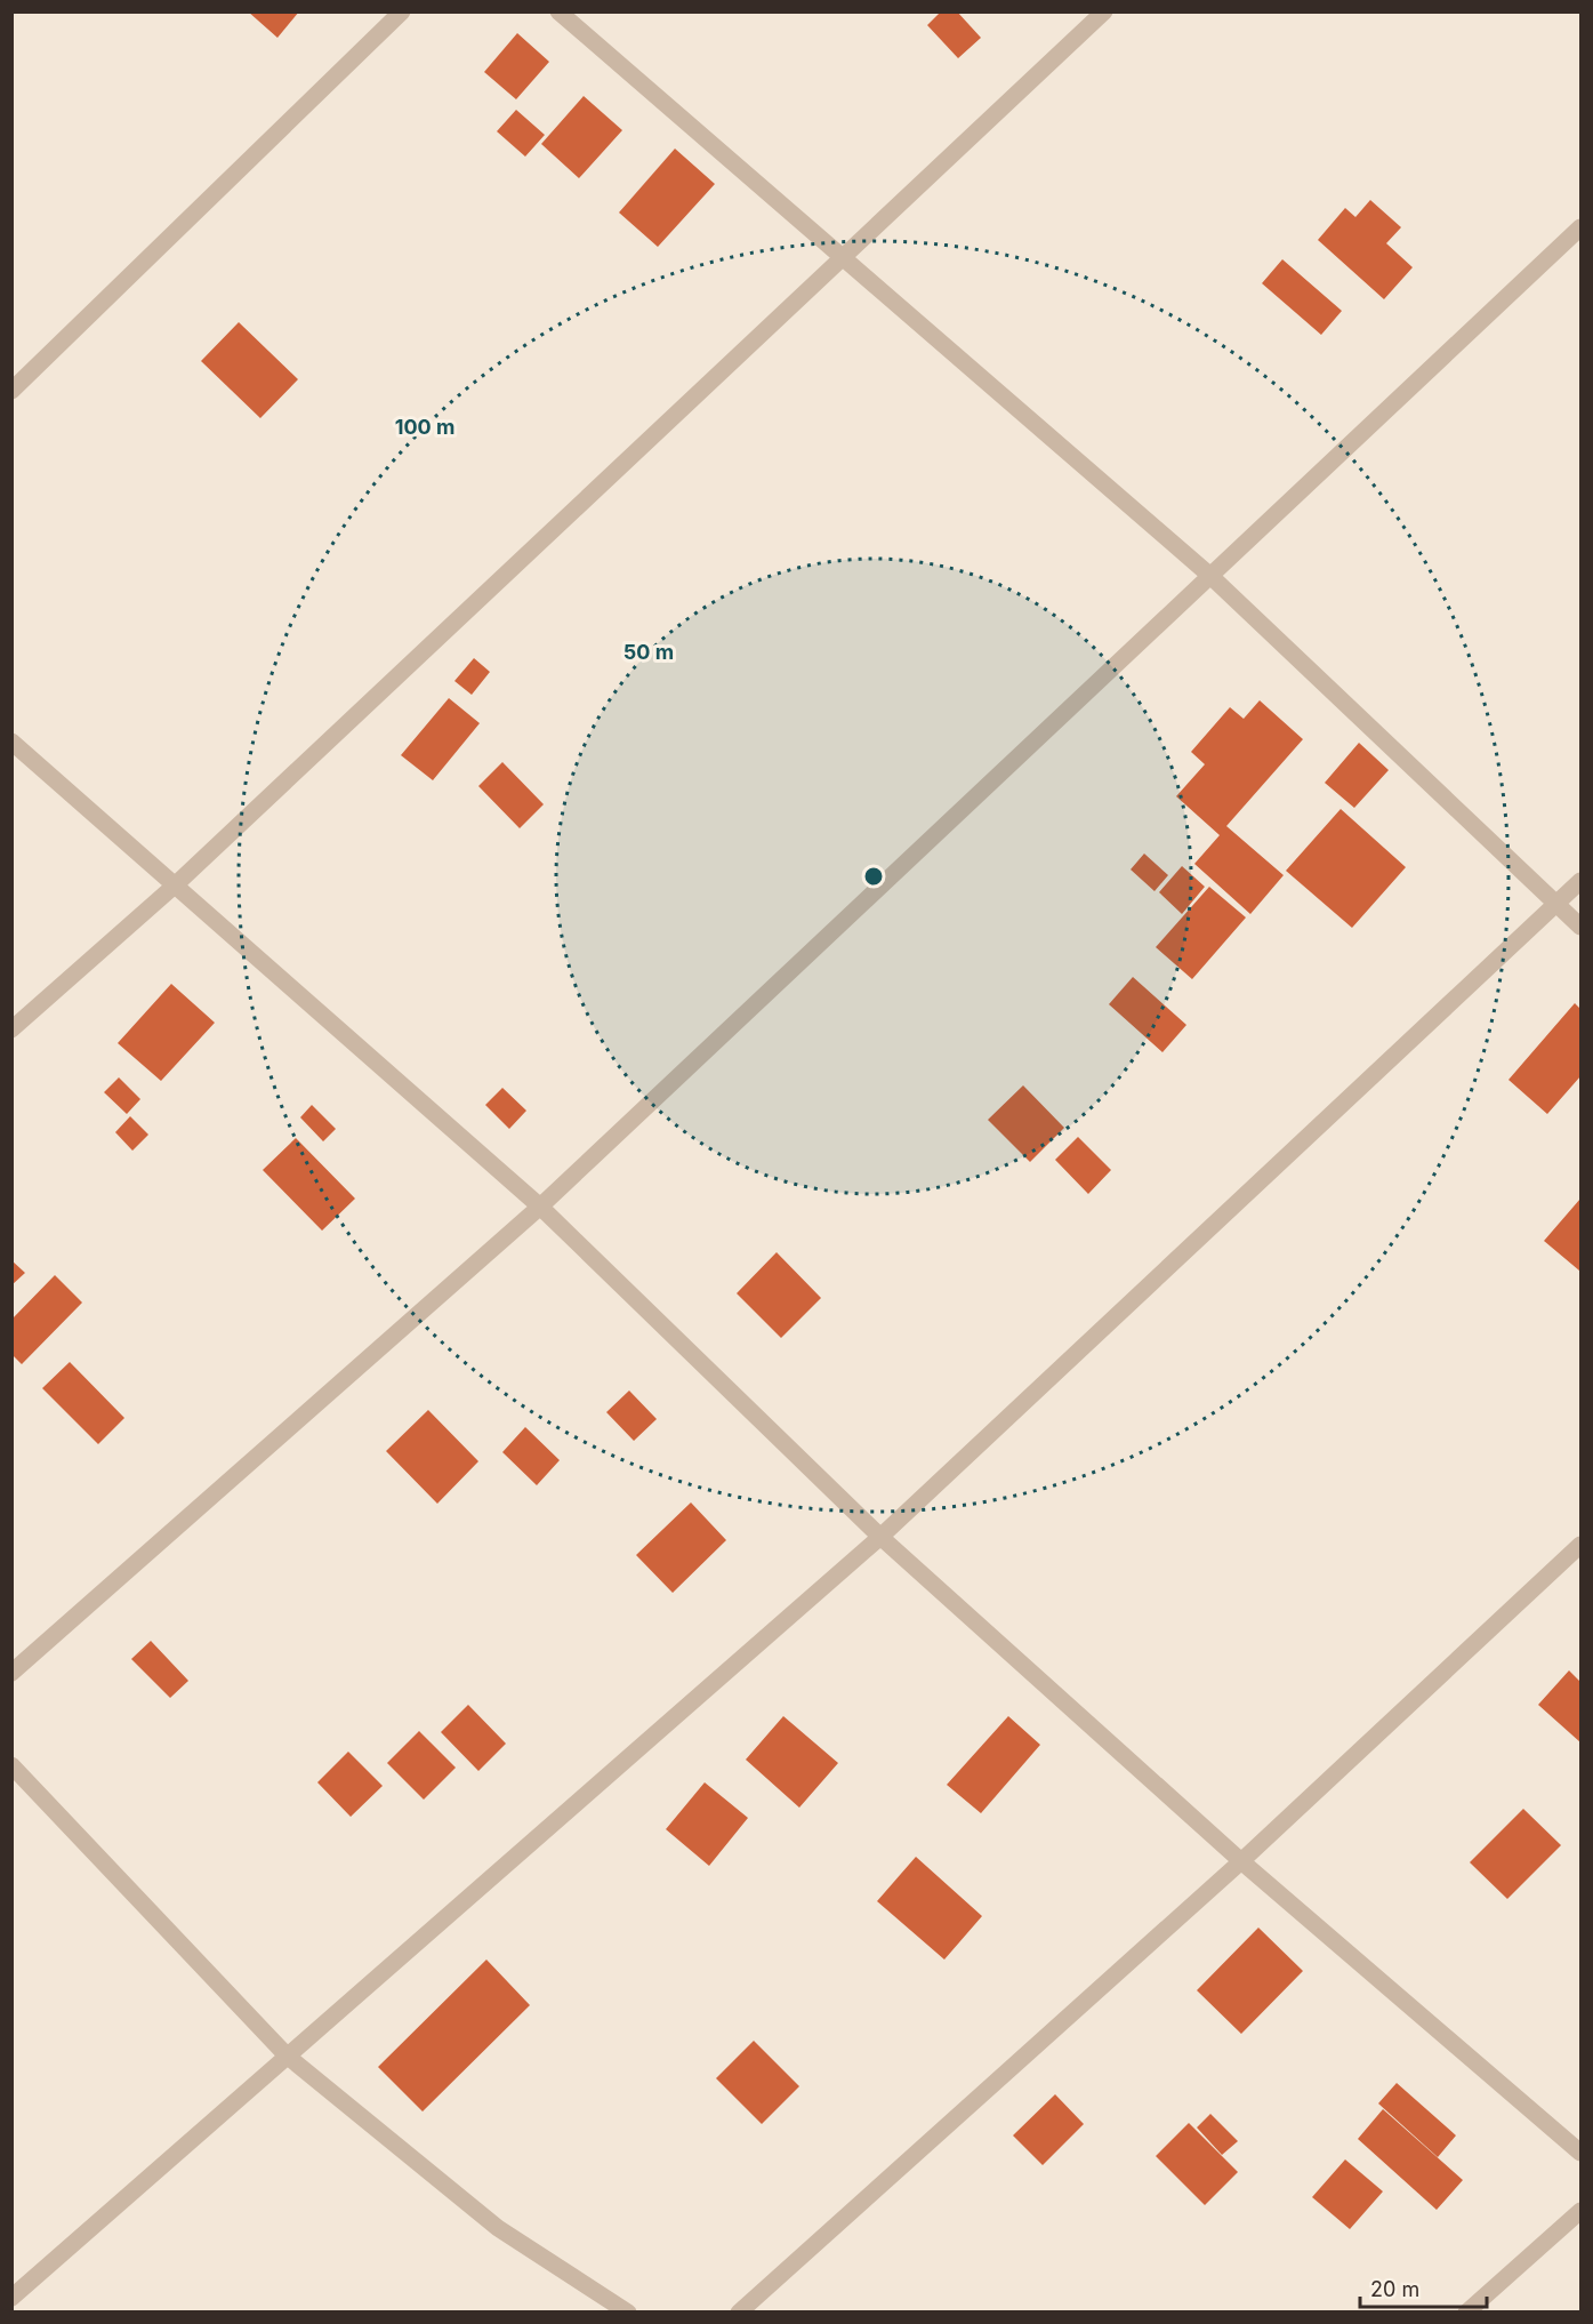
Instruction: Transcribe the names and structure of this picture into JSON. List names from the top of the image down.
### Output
{
  "scale_bar": "20 m",
  "rings": ["100 m", "50 m"]
}
